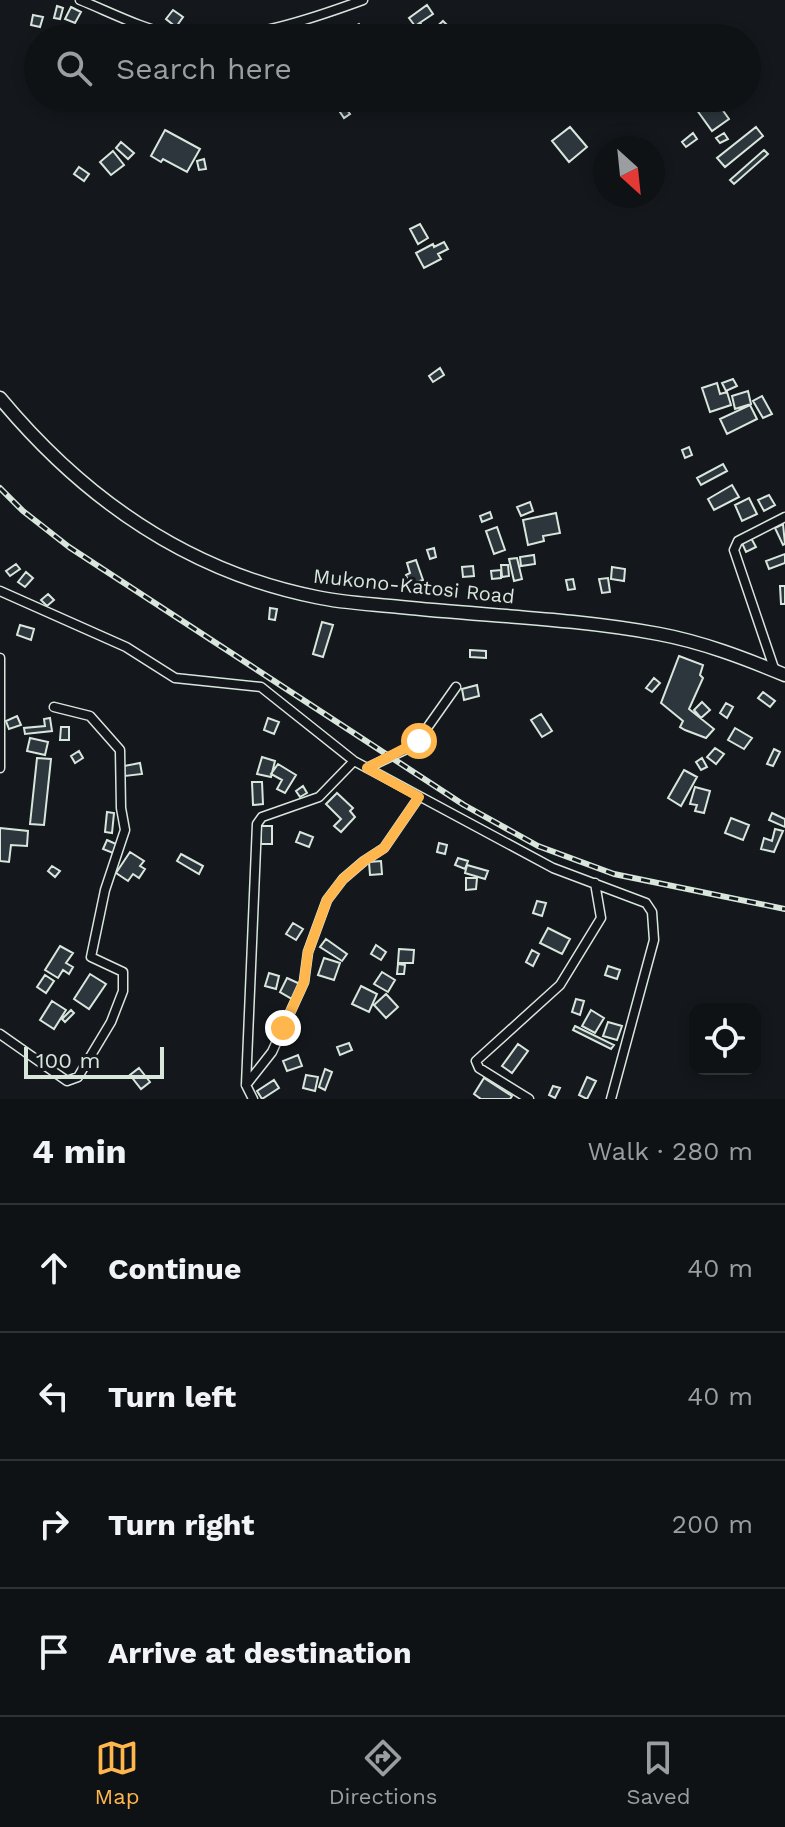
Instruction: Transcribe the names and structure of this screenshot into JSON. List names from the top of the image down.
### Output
{
  "streets": {
    "main road": ["Mukono-Katosi Road"]
  },
  "scale_bar": "100 m",
  "north": "bottom right",
  "page": {
    "search": "Search here",
    "scale": "100 m",
    "heading": ["4 min", "Walk · 280 m"],
    "list": [
      ["Continue", "40 m"],
      ["Turn left", "40 m"],
      ["Turn right", "200 m"],
      "Arrive at destination"
    ],
    "nav": ["Map", "Directions", "Saved"]
  }
}
